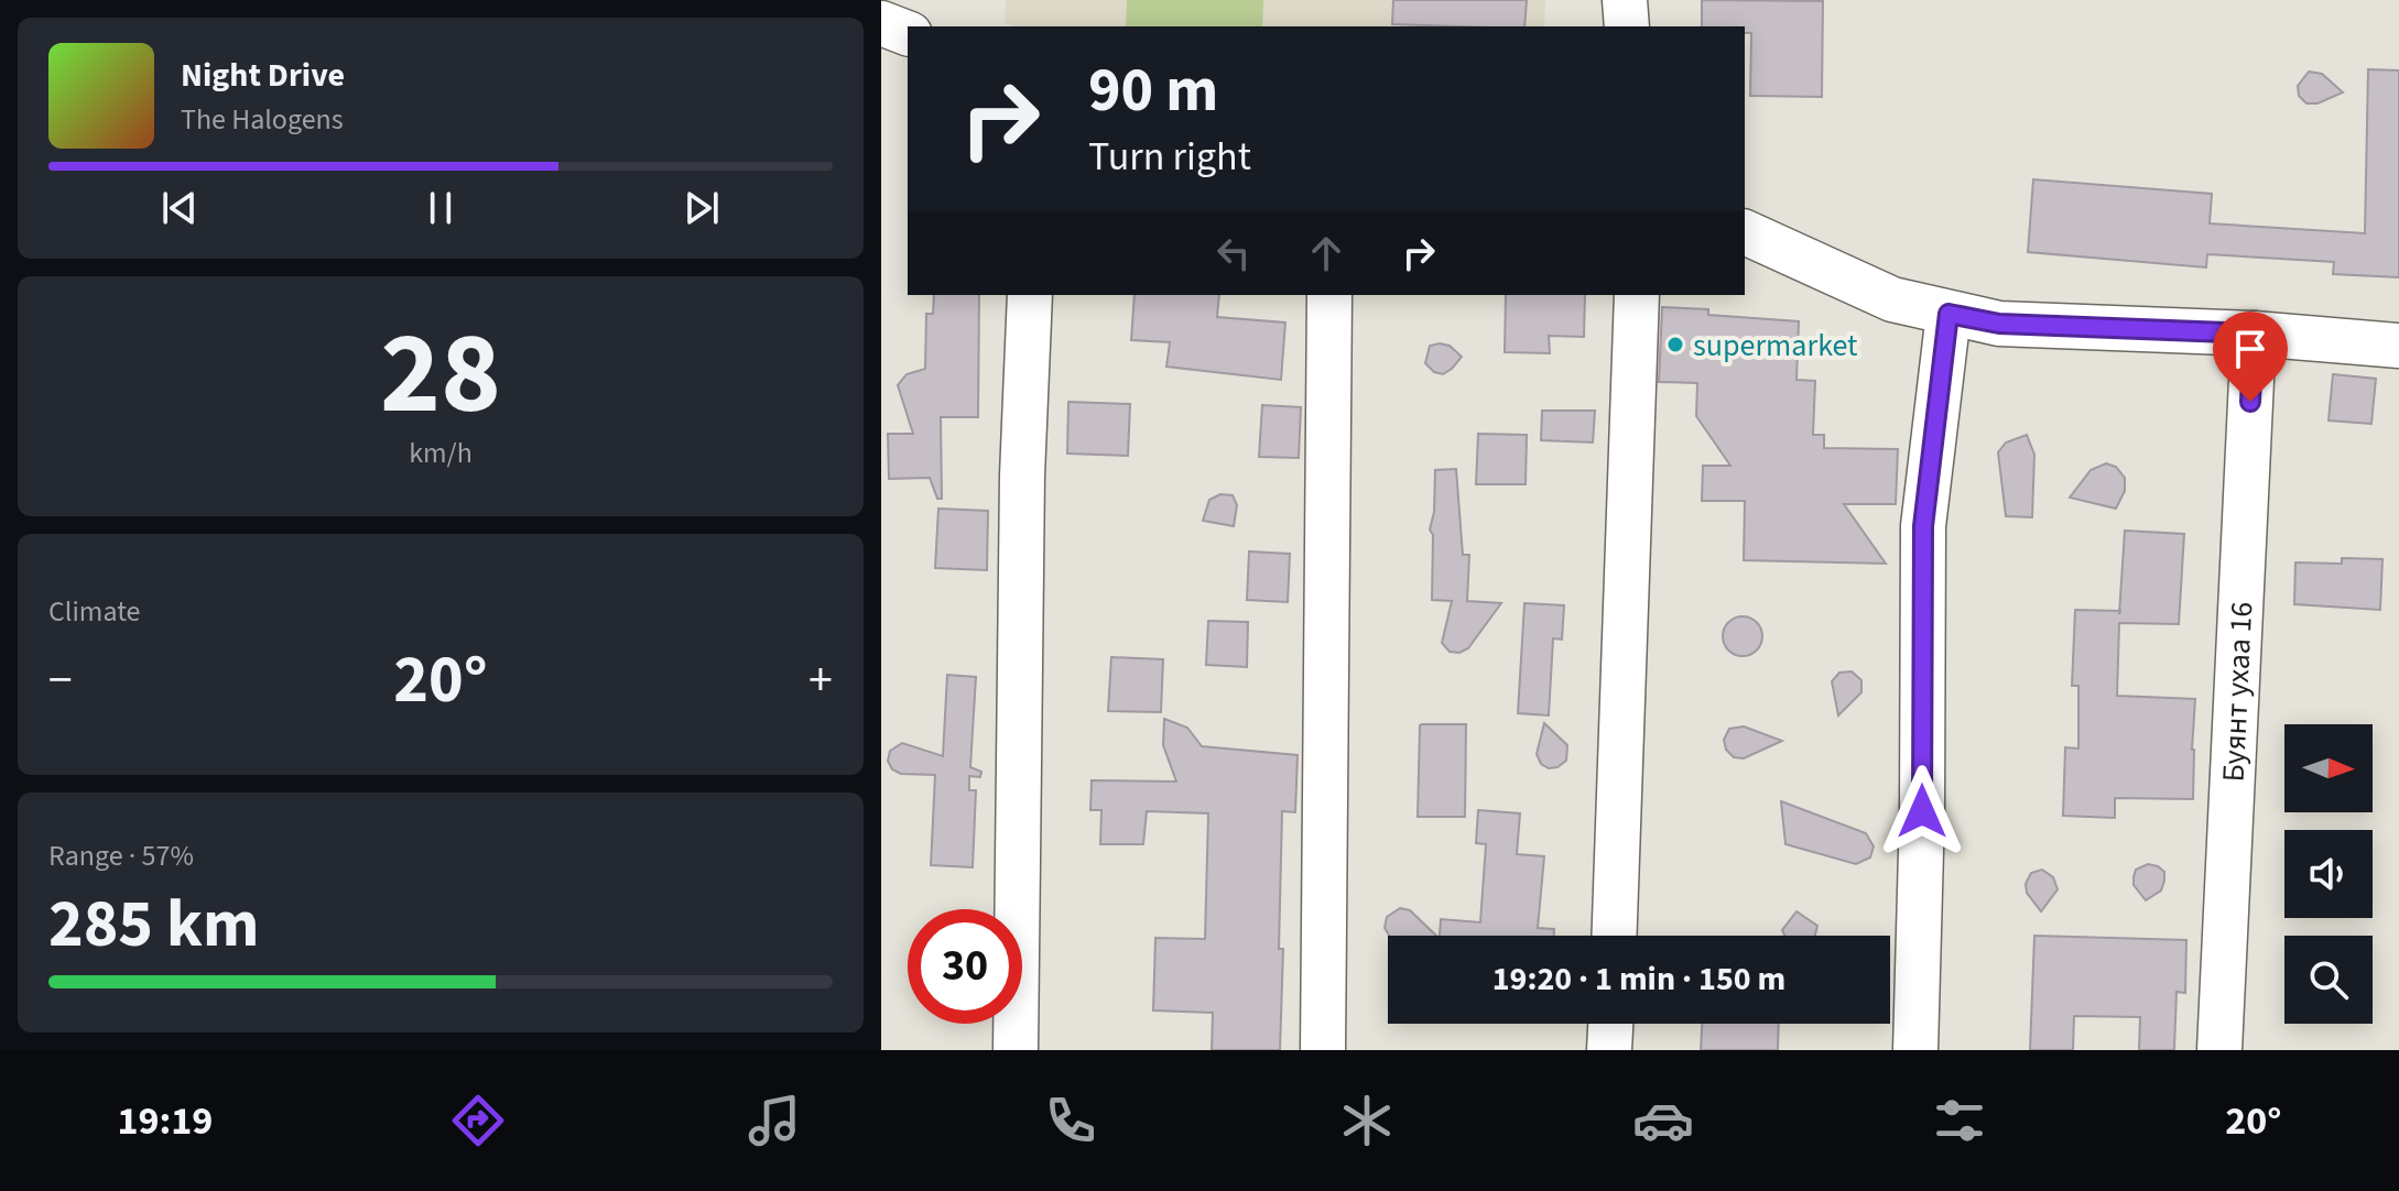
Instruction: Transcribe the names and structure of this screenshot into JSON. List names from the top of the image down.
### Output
{
  "streets": {
    "street": ["Буянт ухаа 16"]
  },
  "places": ["supermarket"],
  "north": "right",
  "page": {
    "turn": ["90 m", "Turn right"],
    "song": ["Night Drive", "The Halogens"],
    "tile": [
      ["28", "km/h"],
      "Climate",
      ["Range · 57%", "285 km"]
    ],
    "heat": ["−", "20°", "+"],
    "limit": "30",
    "trip": "19:20 · 1 min · 150 m",
    "tabs": ["19:19", "20°"]
  }
}
